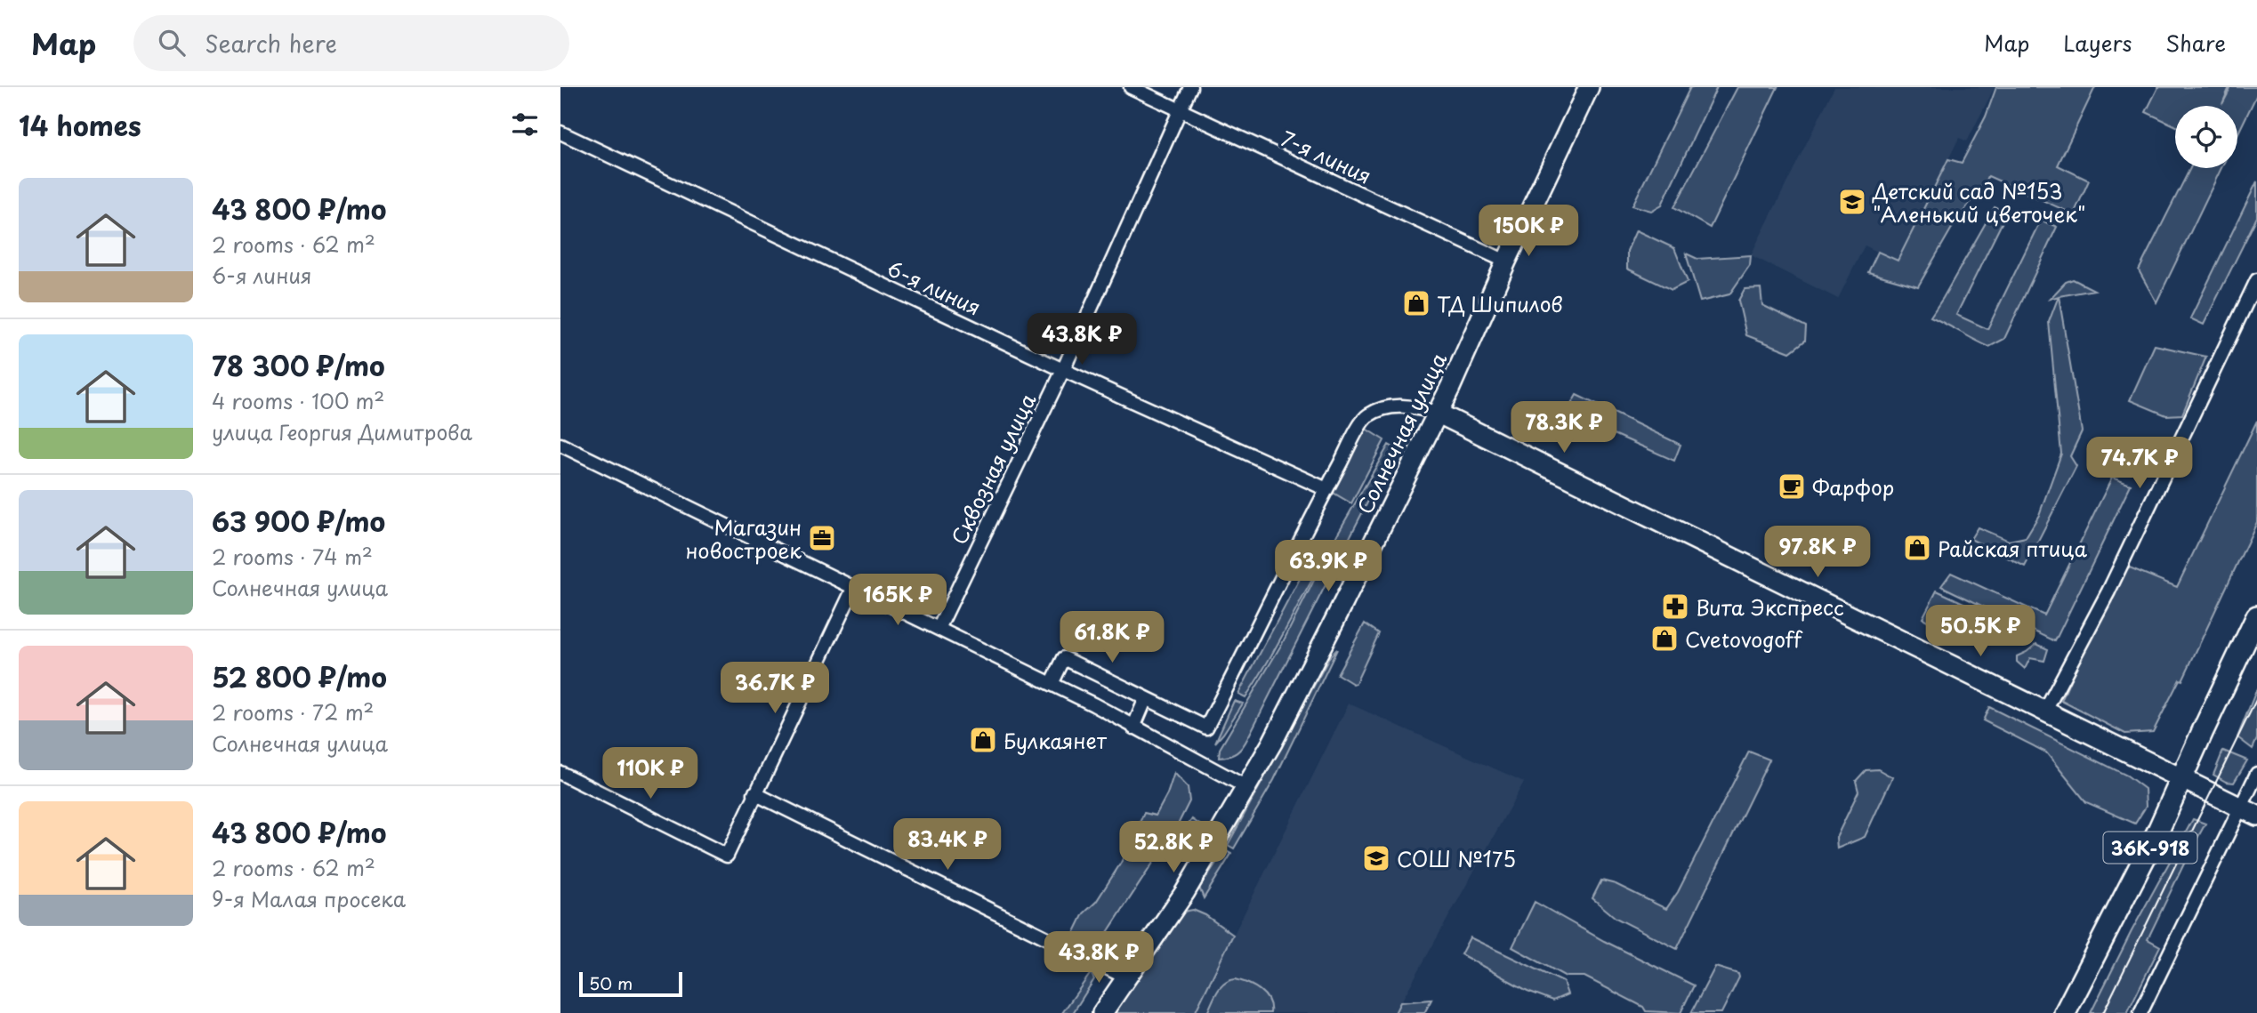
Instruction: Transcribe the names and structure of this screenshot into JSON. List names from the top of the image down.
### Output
{
  "streets": {
    "main road": ["Солнечная улица", "36К-918"],
    "street": ["7-я линия", "6-я линия", "Сквозная улица"]
  },
  "crossings": [
    ["7-я линия", "Солнечная улица"],
    ["7-я линия", "Сквозная улица"],
    ["6-я линия", "Сквозная улица"]
  ],
  "places": {
    "school or university": ["Детский сад №153 \"Аленький цветочек\"", "СОШ №175"],
    "shop": [
      "ТД Шипилов",
      "Райская птица",
      "Cvetovogoff",
      "Булкаянет"
    ],
    "cafe": ["Фарфор"],
    "office": ["Магазин новостроек"],
    "pharmacy": ["Вита Экспресс"]
  },
  "scale_bar": "50 m",
  "page": {
    "header": "Map",
    "search": "Search here",
    "nav": ["Map", "Layers", "Share"],
    "heading": "14 homes",
    "list": [
      {
        "name": "43 800 ₽/mo",
        "note": "2 rooms · 62 m² · 6-я линия"
      },
      {
        "name": "78 300 ₽/mo",
        "note": "4 rooms · 100 m² · улица Георгия Димитрова"
      },
      {
        "name": "63 900 ₽/mo",
        "note": "2 rooms · 74 m² · Солнечная улица"
      },
      {
        "name": "52 800 ₽/mo",
        "note": "2 rooms · 72 m² · Солнечная улица"
      },
      {
        "name": "43 800 ₽/mo",
        "note": "2 rooms · 62 m² · 9-я Малая просека"
      }
    ],
    "price": [
      "150K ₽",
      "43.8K ₽",
      "78.3K ₽",
      "74.7K ₽",
      "97.8K ₽",
      "63.9K ₽",
      "165K ₽",
      "50.5K ₽",
      "61.8K ₽",
      "36.7K ₽",
      "110K ₽",
      "83.4K ₽",
      "52.8K ₽",
      "43.8K ₽"
    ],
    "scale": "50 m"
  }
}
